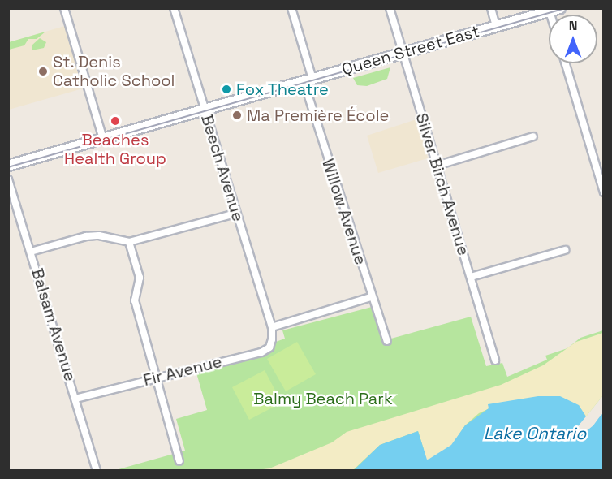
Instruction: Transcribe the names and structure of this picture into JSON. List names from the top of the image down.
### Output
{
  "streets": {
    "main road": ["Queen Street East"],
    "street": [
      "Beech Avenue",
      "Silver Birch Avenue",
      "Willow Avenue",
      "Balsam Avenue",
      "Fir Avenue"
    ]
  },
  "crossings": [
    ["Queen Street East", "Beech Avenue"],
    ["Queen Street East", "Silver Birch Avenue"],
    ["Queen Street East", "Willow Avenue"],
    ["Beech Avenue", "Fir Avenue"],
    ["Balsam Avenue", "Fir Avenue"]
  ],
  "water": ["Lake Ontario"],
  "parks": ["Balmy Beach Park"],
  "places": [
    "St. Denis Catholic School",
    "Fox Theatre",
    "Ma Première École",
    "Beaches Health Group"
  ],
  "north": "top"
}
